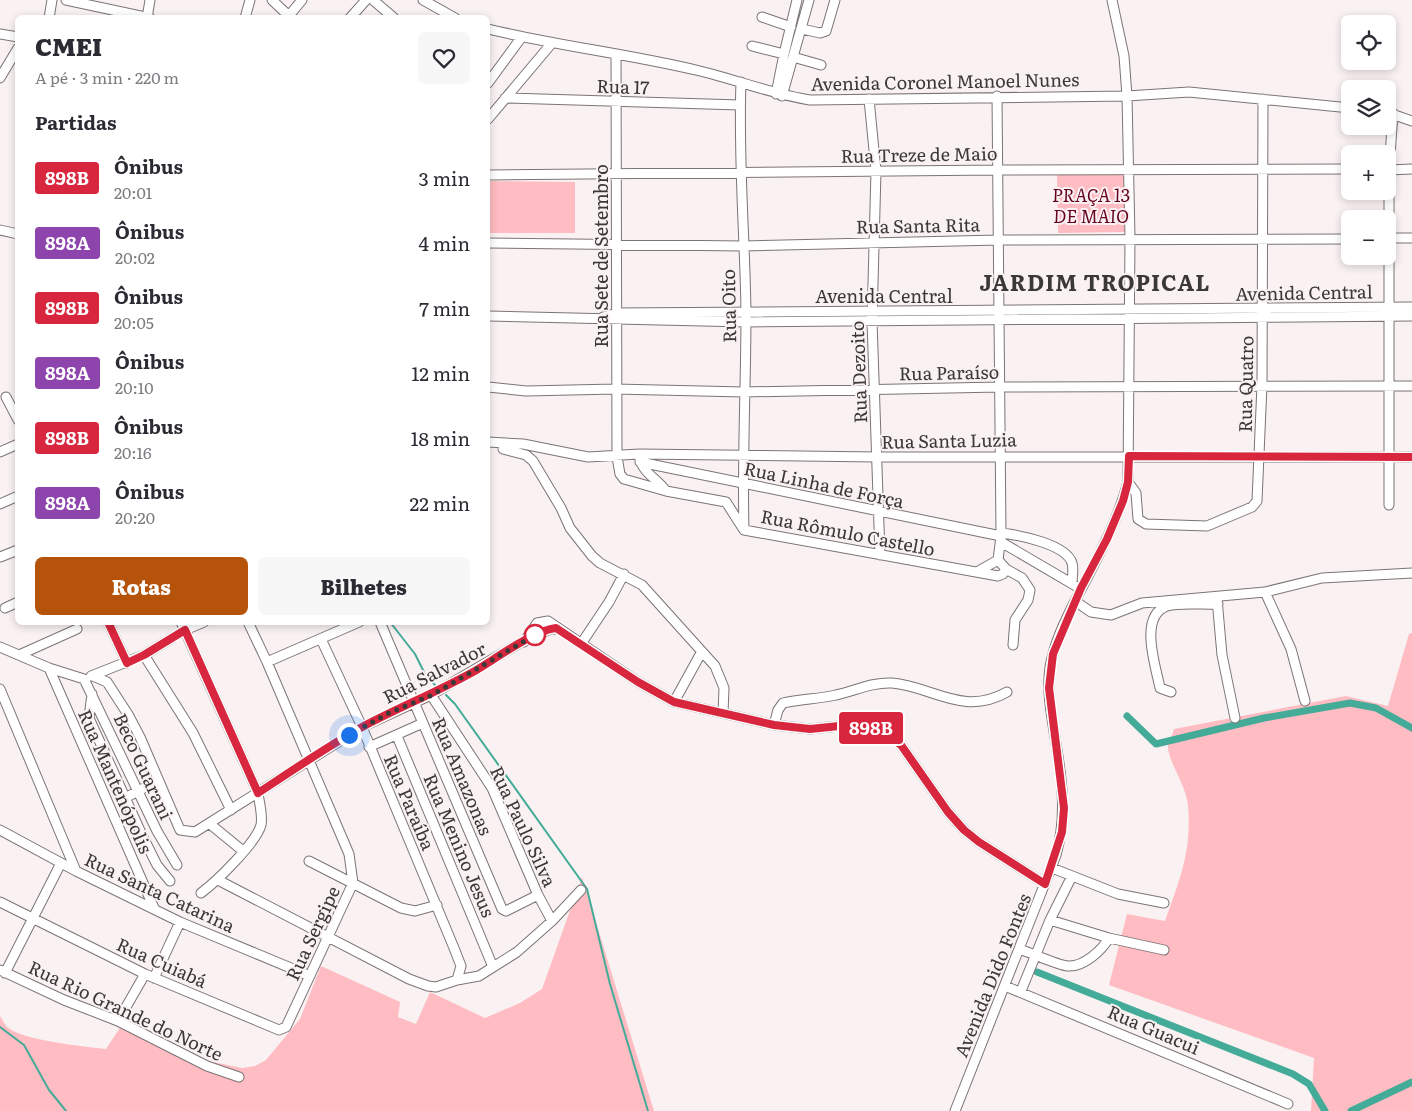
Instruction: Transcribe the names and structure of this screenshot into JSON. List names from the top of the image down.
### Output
{
  "streets": {
    "street": [
      "Avenida Coronel Manoel Nunes",
      "Rua 17",
      "Rua Treze de Maio",
      "Rua Santa Rita",
      "Rua Sete de Setembro",
      "Avenida Central",
      "Rua Oito",
      "Rua Dezoito",
      "Rua Paraíso",
      "Rua Quatro",
      "Rua Santa Luzia",
      "Rua Linha de Força",
      "Rua Rômulo Castello",
      "Rua Salvador",
      "Beco Guarani",
      "Rua Amazonas",
      "Rua Mantenópolis",
      "Rua Paraíba",
      "Rua Paulo Silva",
      "Rua Menino Jesus",
      "Rua Santa Catarina",
      "Rua Sergipe",
      "Rua Cuiabá",
      "Avenida Dido Fontes",
      "Rua Rio Grande do Norte",
      "Rua Guacui"
    ]
  },
  "crossings": [
    ["Avenida Coronel Manoel Nunes", "Rua Sete de Setembro"],
    ["Avenida Coronel Manoel Nunes", "Rua Oito"],
    ["Avenida Coronel Manoel Nunes", "Rua Dezoito"],
    ["Avenida Coronel Manoel Nunes", "Rua Quatro"],
    ["Avenida Coronel Manoel Nunes", "Avenida Dido Fontes"],
    ["Rua 17", "Rua Sete de Setembro"],
    ["Rua 17", "Rua Oito"],
    ["Rua Treze de Maio", "Rua Sete de Setembro"],
    ["Rua Treze de Maio", "Rua Oito"],
    ["Rua Treze de Maio", "Rua Dezoito"],
    ["Rua Treze de Maio", "Rua Quatro"],
    ["Rua Treze de Maio", "Avenida Dido Fontes"],
    ["Rua Santa Rita", "Rua Sete de Setembro"],
    ["Rua Santa Rita", "Rua Oito"],
    ["Rua Santa Rita", "Rua Dezoito"],
    ["Rua Santa Rita", "Rua Quatro"],
    ["Rua Santa Rita", "Avenida Dido Fontes"],
    ["Rua Sete de Setembro", "Avenida Central"],
    ["Rua Sete de Setembro", "Rua Paraíso"],
    ["Rua Sete de Setembro", "Rua Santa Luzia"],
    ["Rua Sete de Setembro", "Rua Rômulo Castello"],
    ["Avenida Central", "Rua Oito"],
    ["Avenida Central", "Rua Dezoito"],
    ["Avenida Central", "Rua Quatro"],
    ["Avenida Central", "Avenida Dido Fontes"],
    ["Rua Oito", "Rua Paraíso"],
    ["Rua Oito", "Rua Santa Luzia"],
    ["Rua Oito", "Rua Linha de Força"],
    ["Rua Oito", "Rua Rômulo Castello"],
    ["Rua Dezoito", "Rua Paraíso"],
    ["Rua Dezoito", "Rua Santa Luzia"],
    ["Rua Dezoito", "Rua Linha de Força"],
    ["Rua Dezoito", "Rua Rômulo Castello"],
    ["Rua Paraíso", "Rua Quatro"],
    ["Rua Paraíso", "Avenida Dido Fontes"],
    ["Rua Quatro", "Rua Santa Luzia"],
    ["Rua Quatro", "Avenida Dido Fontes"],
    ["Rua Santa Luzia", "Rua Linha de Força"],
    ["Rua Santa Luzia", "Rua Rômulo Castello"],
    ["Rua Santa Luzia", "Avenida Dido Fontes"],
    ["Rua Linha de Força", "Avenida Dido Fontes"],
    ["Rua Salvador", "Rua Amazonas"],
    ["Rua Salvador", "Rua Paraíba"],
    ["Rua Salvador", "Rua Paulo Silva"],
    ["Rua Salvador", "Rua Sergipe"],
    ["Rua Salvador", "Avenida Dido Fontes"],
    ["Rua Amazonas", "Rua Paulo Silva"],
    ["Rua Mantenópolis", "Rua Santa Catarina"],
    ["Rua Santa Catarina", "Rua Sergipe"],
    ["Rua Sergipe", "Rua Cuiabá"],
    ["Avenida Dido Fontes", "Rua Guacui"]
  ],
  "districts": ["JARDIM TROPICAL"],
  "parks": ["PRAÇA 13 DE MAIO"],
  "lines": ["bus line 898B"],
  "page": {
    "on_map": "898B",
    "map_buttons": ["+", "−"],
    "heading": [
      ["CMEI", "A pé · 3 min · 220 m"],
      "Partidas"
    ],
    "list": [
      {
        "mark": "898B",
        "name": "Ônibus",
        "note": "20:01",
        "value": "3 min"
      },
      {
        "mark": "898A",
        "name": "Ônibus",
        "note": "20:02",
        "value": "4 min"
      },
      {
        "mark": "898B",
        "name": "Ônibus",
        "note": "20:05",
        "value": "7 min"
      },
      {
        "mark": "898A",
        "name": "Ônibus",
        "note": "20:10",
        "value": "12 min"
      },
      {
        "mark": "898B",
        "name": "Ônibus",
        "note": "20:16",
        "value": "18 min"
      },
      {
        "mark": "898A",
        "name": "Ônibus",
        "note": "20:20",
        "value": "22 min"
      }
    ],
    "buttons": ["Rotas", "Bilhetes"]
  }
}
